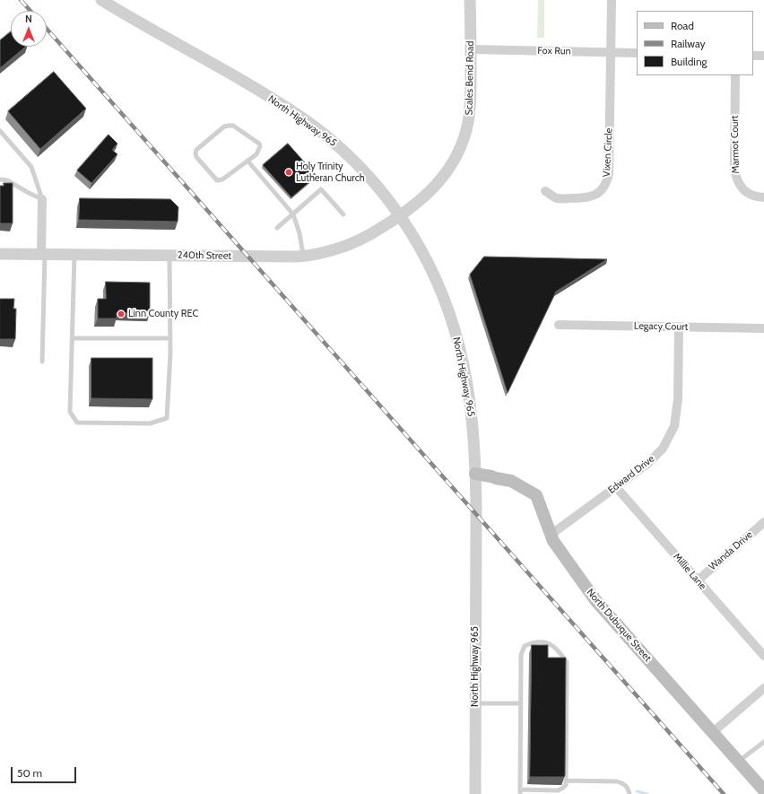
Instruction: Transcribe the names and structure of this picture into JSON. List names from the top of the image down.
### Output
{
  "streets": {
    "main road": ["North Dubuque Street"],
    "street": [
      "Fox Run",
      "Scales Bend Road",
      "North Highway 965",
      "Marmot Court",
      "Vixen Circle",
      "240th Street",
      "Legacy Court",
      "Edward Drive",
      "Wanda Drive",
      "Millie Lane"
    ]
  },
  "crossings": [
    ["Fox Run", "Scales Bend Road"],
    ["Fox Run", "Vixen Circle"],
    ["Scales Bend Road", "North Highway 965"],
    ["Scales Bend Road", "240th Street"],
    ["North Highway 965", "240th Street"],
    ["North Highway 965", "North Dubuque Street"],
    ["Legacy Court", "Edward Drive"],
    ["Edward Drive", "Millie Lane"],
    ["Edward Drive", "North Dubuque Street"],
    ["Wanda Drive", "Millie Lane"]
  ],
  "places": ["Holy Trinity Lutheran Church", "Linn County REC"],
  "legend": ["Road", "Railway", "Building"],
  "scale_bar": "50 m",
  "north": "top"
}
